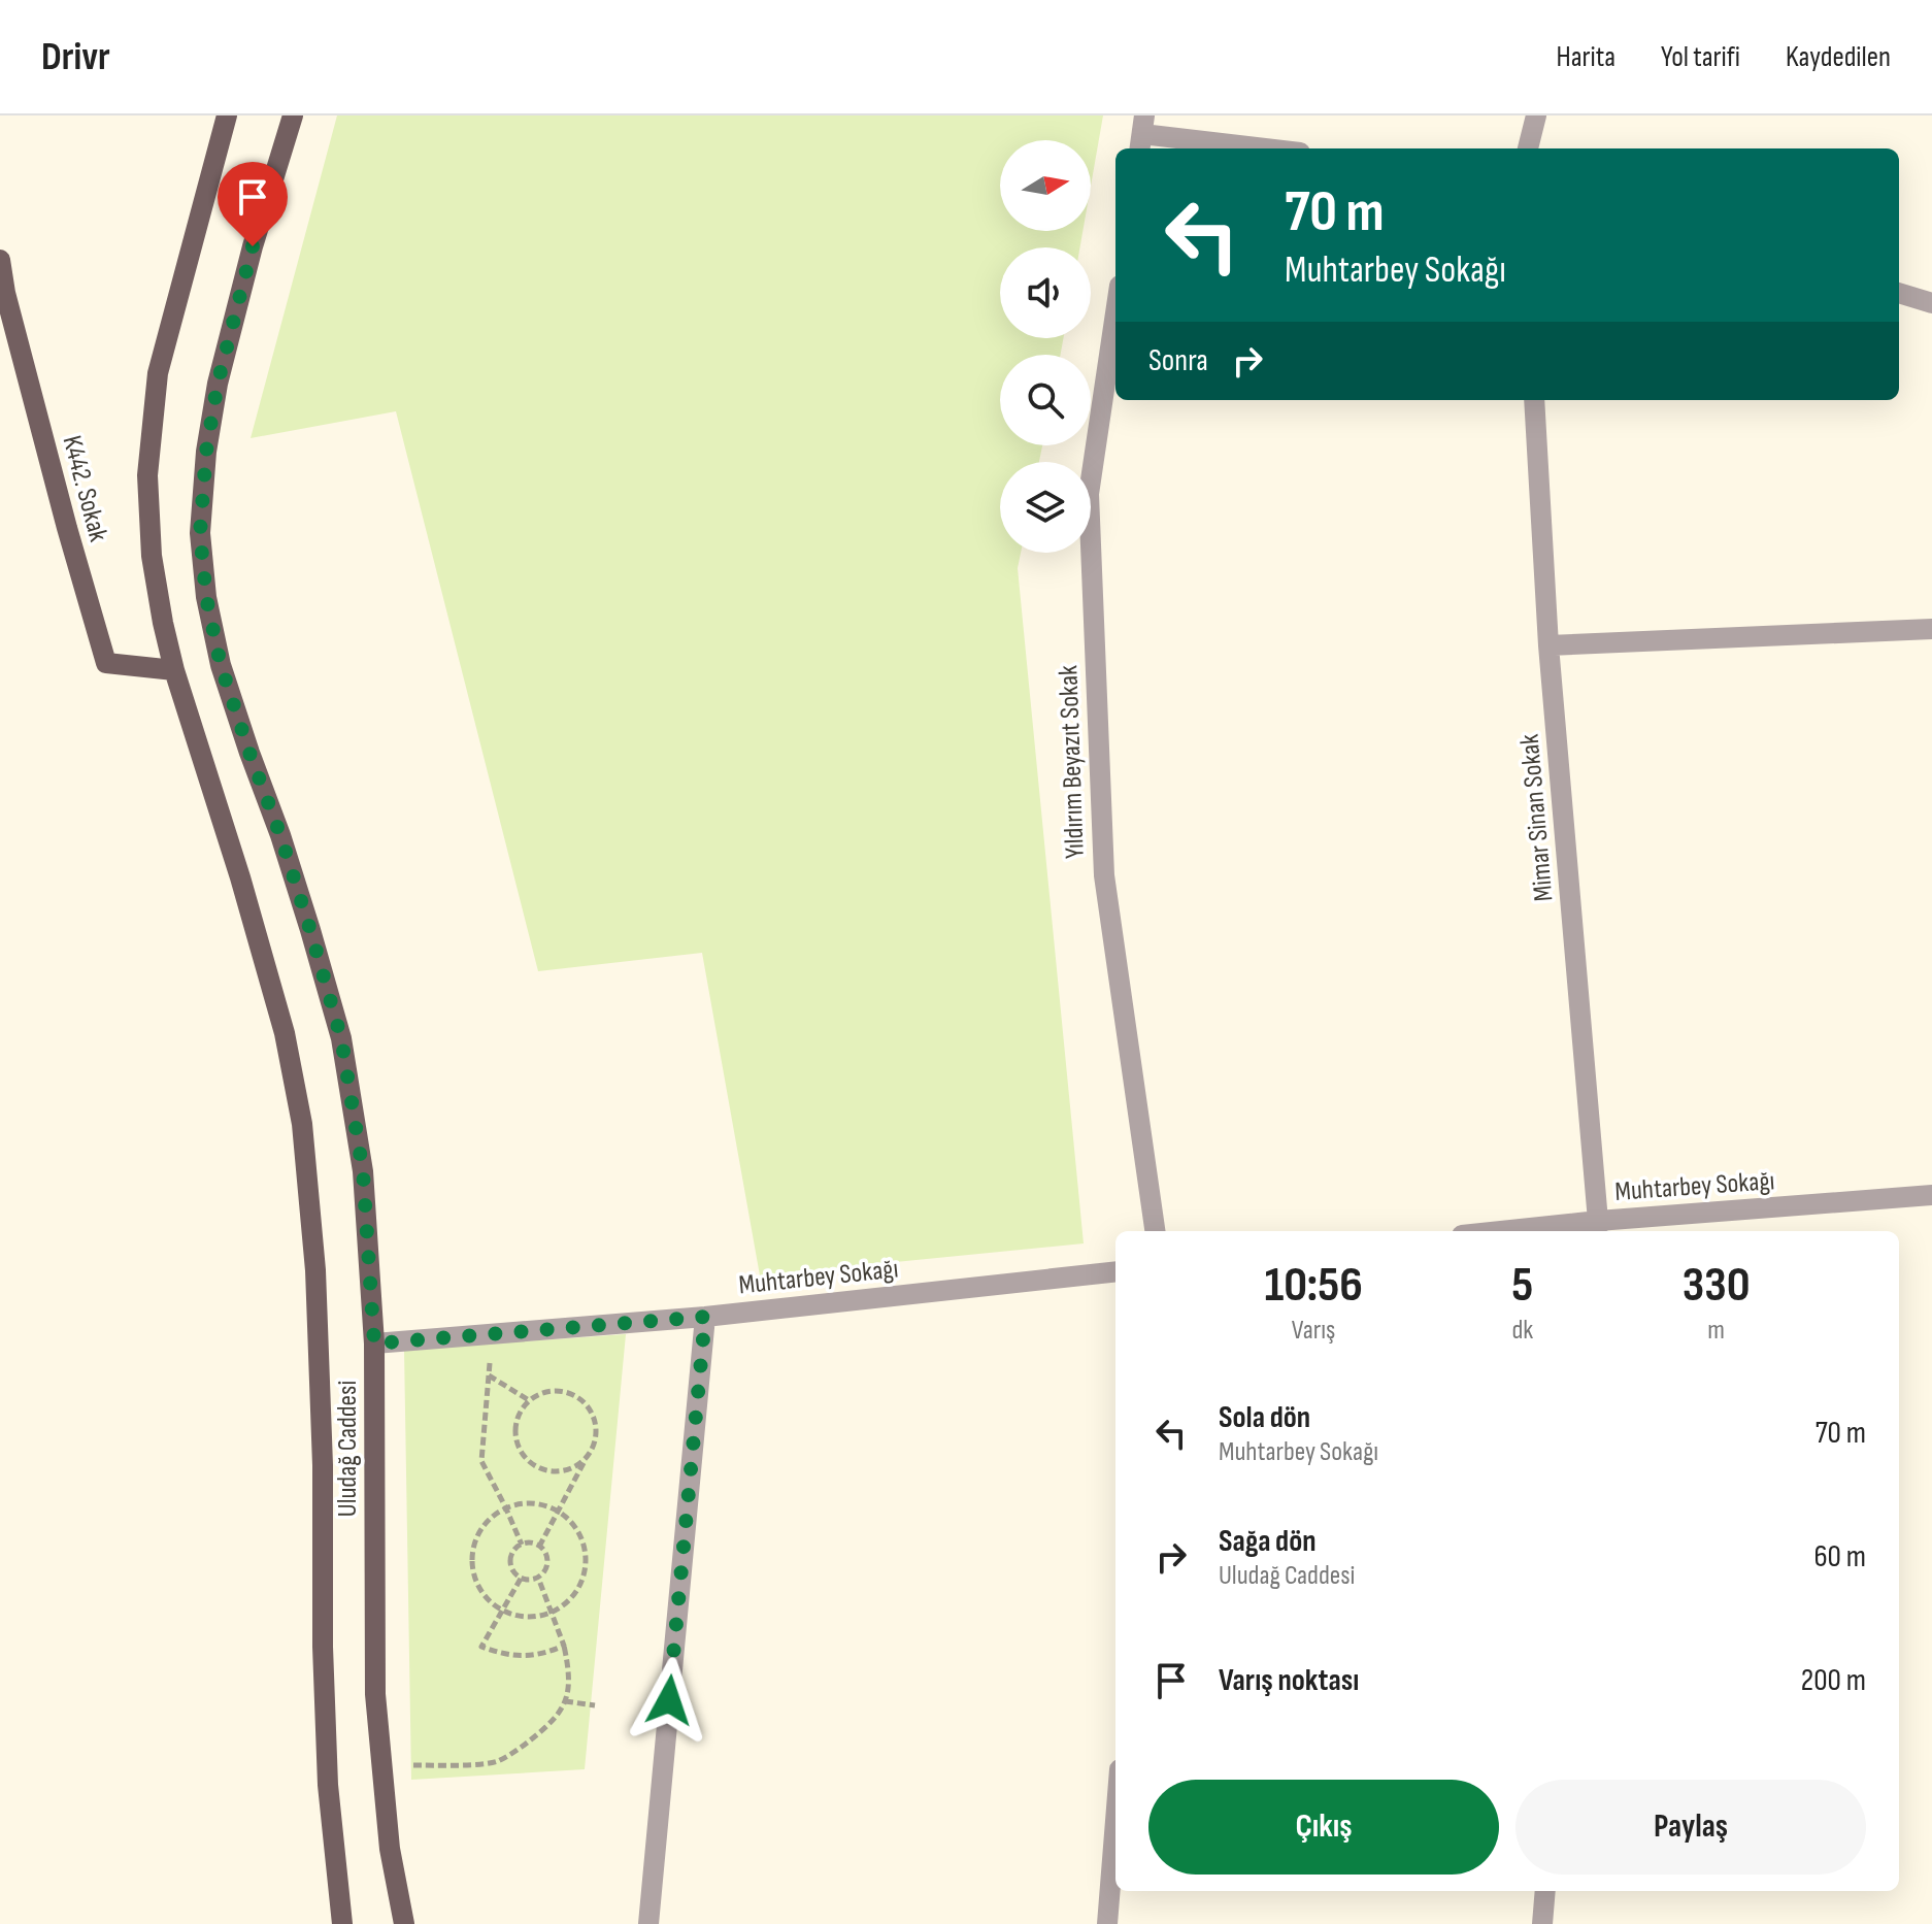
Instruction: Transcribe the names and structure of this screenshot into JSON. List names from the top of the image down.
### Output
{
  "streets": {
    "main road": ["K442. Sokak", "Uludağ Caddesi"],
    "street": ["Yıldırım Beyazıt Sokak", "Mimar Sinan Sokak", "Muhtarbey Sokağı"]
  },
  "crossings": [
    ["Mimar Sinan Sokak", "Muhtarbey Sokağı"],
    ["Muhtarbey Sokağı", "Uludağ Caddesi"]
  ],
  "north": "right",
  "page": {
    "header": "Drivr",
    "nav": ["Harita", "Yol tarifi", "Kaydedilen"],
    "turn": ["70 m", "Muhtarbey Sokağı"],
    "then": "Sonra",
    "eta": [
      "10:56",
      "Varış",
      "5",
      "dk",
      "330",
      "m"
    ],
    "list": [
      {
        "name": "Sola dön",
        "note": "Muhtarbey Sokağı",
        "value": "70 m"
      },
      {
        "name": "Sağa dön",
        "note": "Uludağ Caddesi",
        "value": "60 m"
      },
      {
        "name": "Varış noktası",
        "value": "200 m"
      }
    ],
    "buttons": ["Çıkış", "Paylaş"]
  }
}
